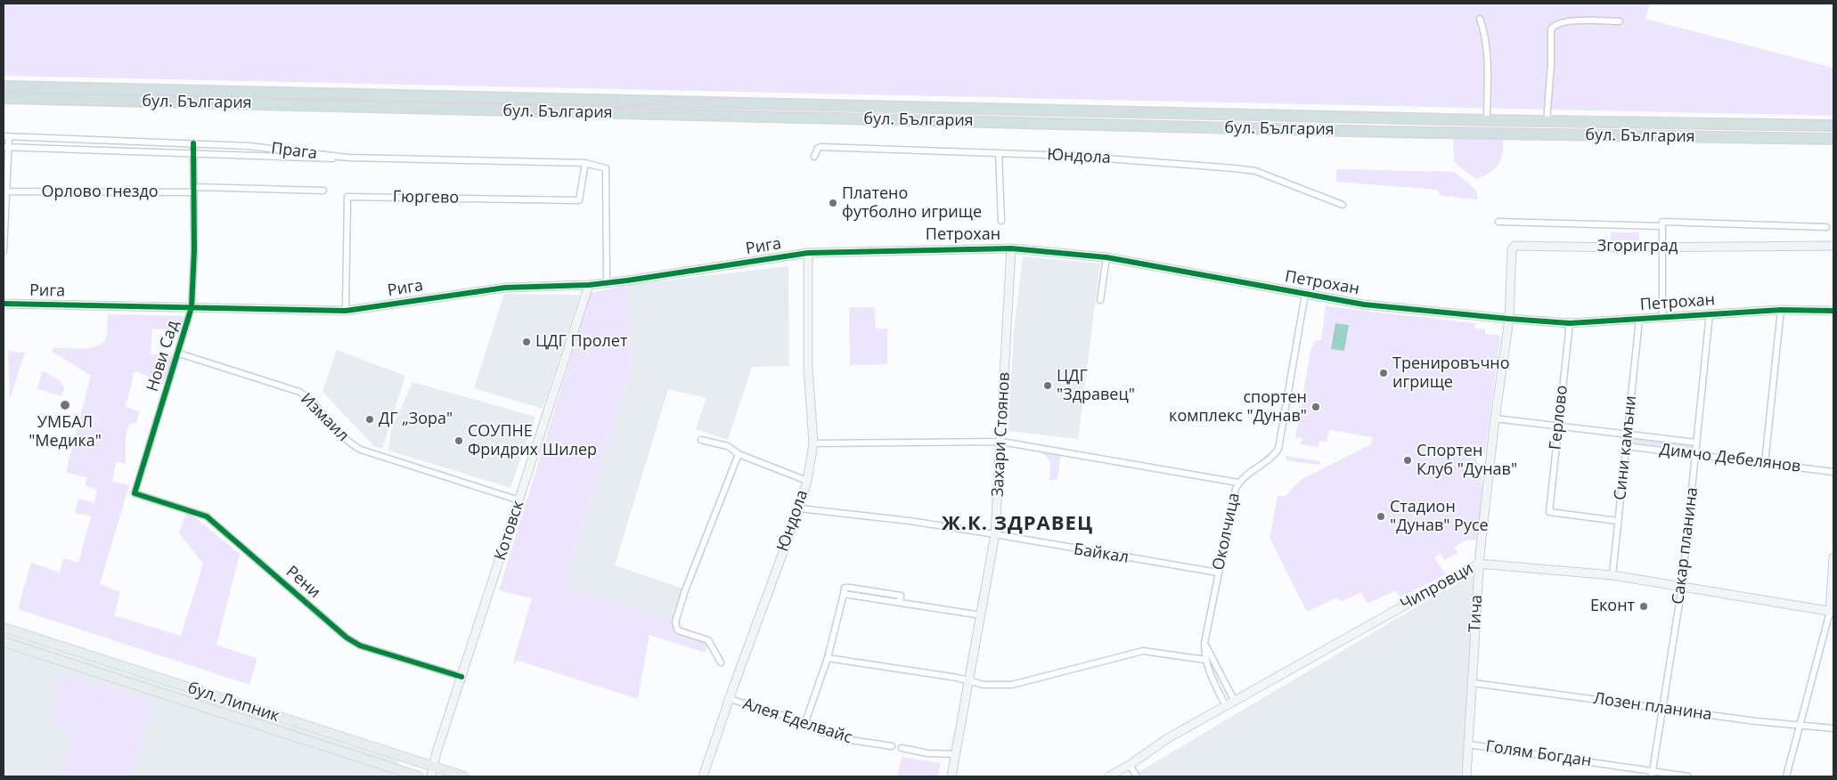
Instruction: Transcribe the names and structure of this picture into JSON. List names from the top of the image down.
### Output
{
  "streets": {
    "highway": ["бул. България"],
    "main road": ["бул. Липник"],
    "street": [
      "Прага",
      "Юндола",
      "Орлово гнездо",
      "Гюргево",
      "Петрохан",
      "Рига",
      "Згориград",
      "Нови Сад",
      "Измаил",
      "Герлово",
      "Захари Стоянов",
      "Сини камъни",
      "Димчо Дебелянов",
      "Котовск",
      "Околчица",
      "Сакар планина",
      "Байкал",
      "Рени",
      "Чипровци",
      "Тича",
      "Лозен планина",
      "Алея Еделвайс",
      "Голям Богдан"
    ]
  },
  "crossings": [
    ["Прага", "Гюргево"],
    ["Прага", "Нови Сад"],
    ["Юндола", "Петрохан"],
    ["Юндола", "Рига"],
    ["Юндола", "Байкал"],
    ["Юндола", "Алея Еделвайс"],
    ["Орлово гнездо", "Нови Сад"],
    ["Гюргево", "Рига"],
    ["Петрохан", "Рига"],
    ["Петрохан", "Згориград"],
    ["Петрохан", "Герлово"],
    ["Петрохан", "Захари Стоянов"],
    ["Петрохан", "Сини камъни"],
    ["Петрохан", "Околчица"],
    ["Петрохан", "Сакар планина"],
    ["Петрохан", "Тича"],
    ["Рига", "Нови Сад"],
    ["Рига", "Котовск"],
    ["Згориград", "Тича"],
    ["Нови Сад", "Измаил"],
    ["Нови Сад", "Рени"],
    ["Измаил", "Котовск"],
    ["Герлово", "Сини камъни"],
    ["Герлово", "Димчо Дебелянов"],
    ["Захари Стоянов", "Байкал"],
    ["Сини камъни", "Димчо Дебелянов"],
    ["Сини камъни", "Чипровци"],
    ["Димчо Дебелянов", "Сакар планина"],
    ["Димчо Дебелянов", "Тича"],
    ["Котовск", "Рени"],
    ["Котовск", "бул. Липник"],
    ["Околчица", "Байкал"],
    ["Сакар планина", "Чипровци"],
    ["Сакар планина", "Лозен планина"],
    ["Сакар планина", "Голям Богдан"],
    ["Чипровци", "Тича"],
    ["Тича", "Лозен планина"],
    ["Тича", "Голям Богдан"]
  ],
  "districts": ["Ж.К. ЗДРАВЕЦ"],
  "places": [
    "Платено футболно игрище",
    "ЦДГ Пролет",
    "Тренировъчно игрище",
    "ЦДГ \"Здравец\"",
    "УМБАЛ \"Медика\"",
    "спортен комплекс \"Дунав\"",
    "ДГ „Зора\"",
    "СОУПНЕ Фридрих Шилер",
    "Спортен Клуб \"Дунав\"",
    "Стадион \"Дунав\" Русе",
    "Еконт"
  ]
}
